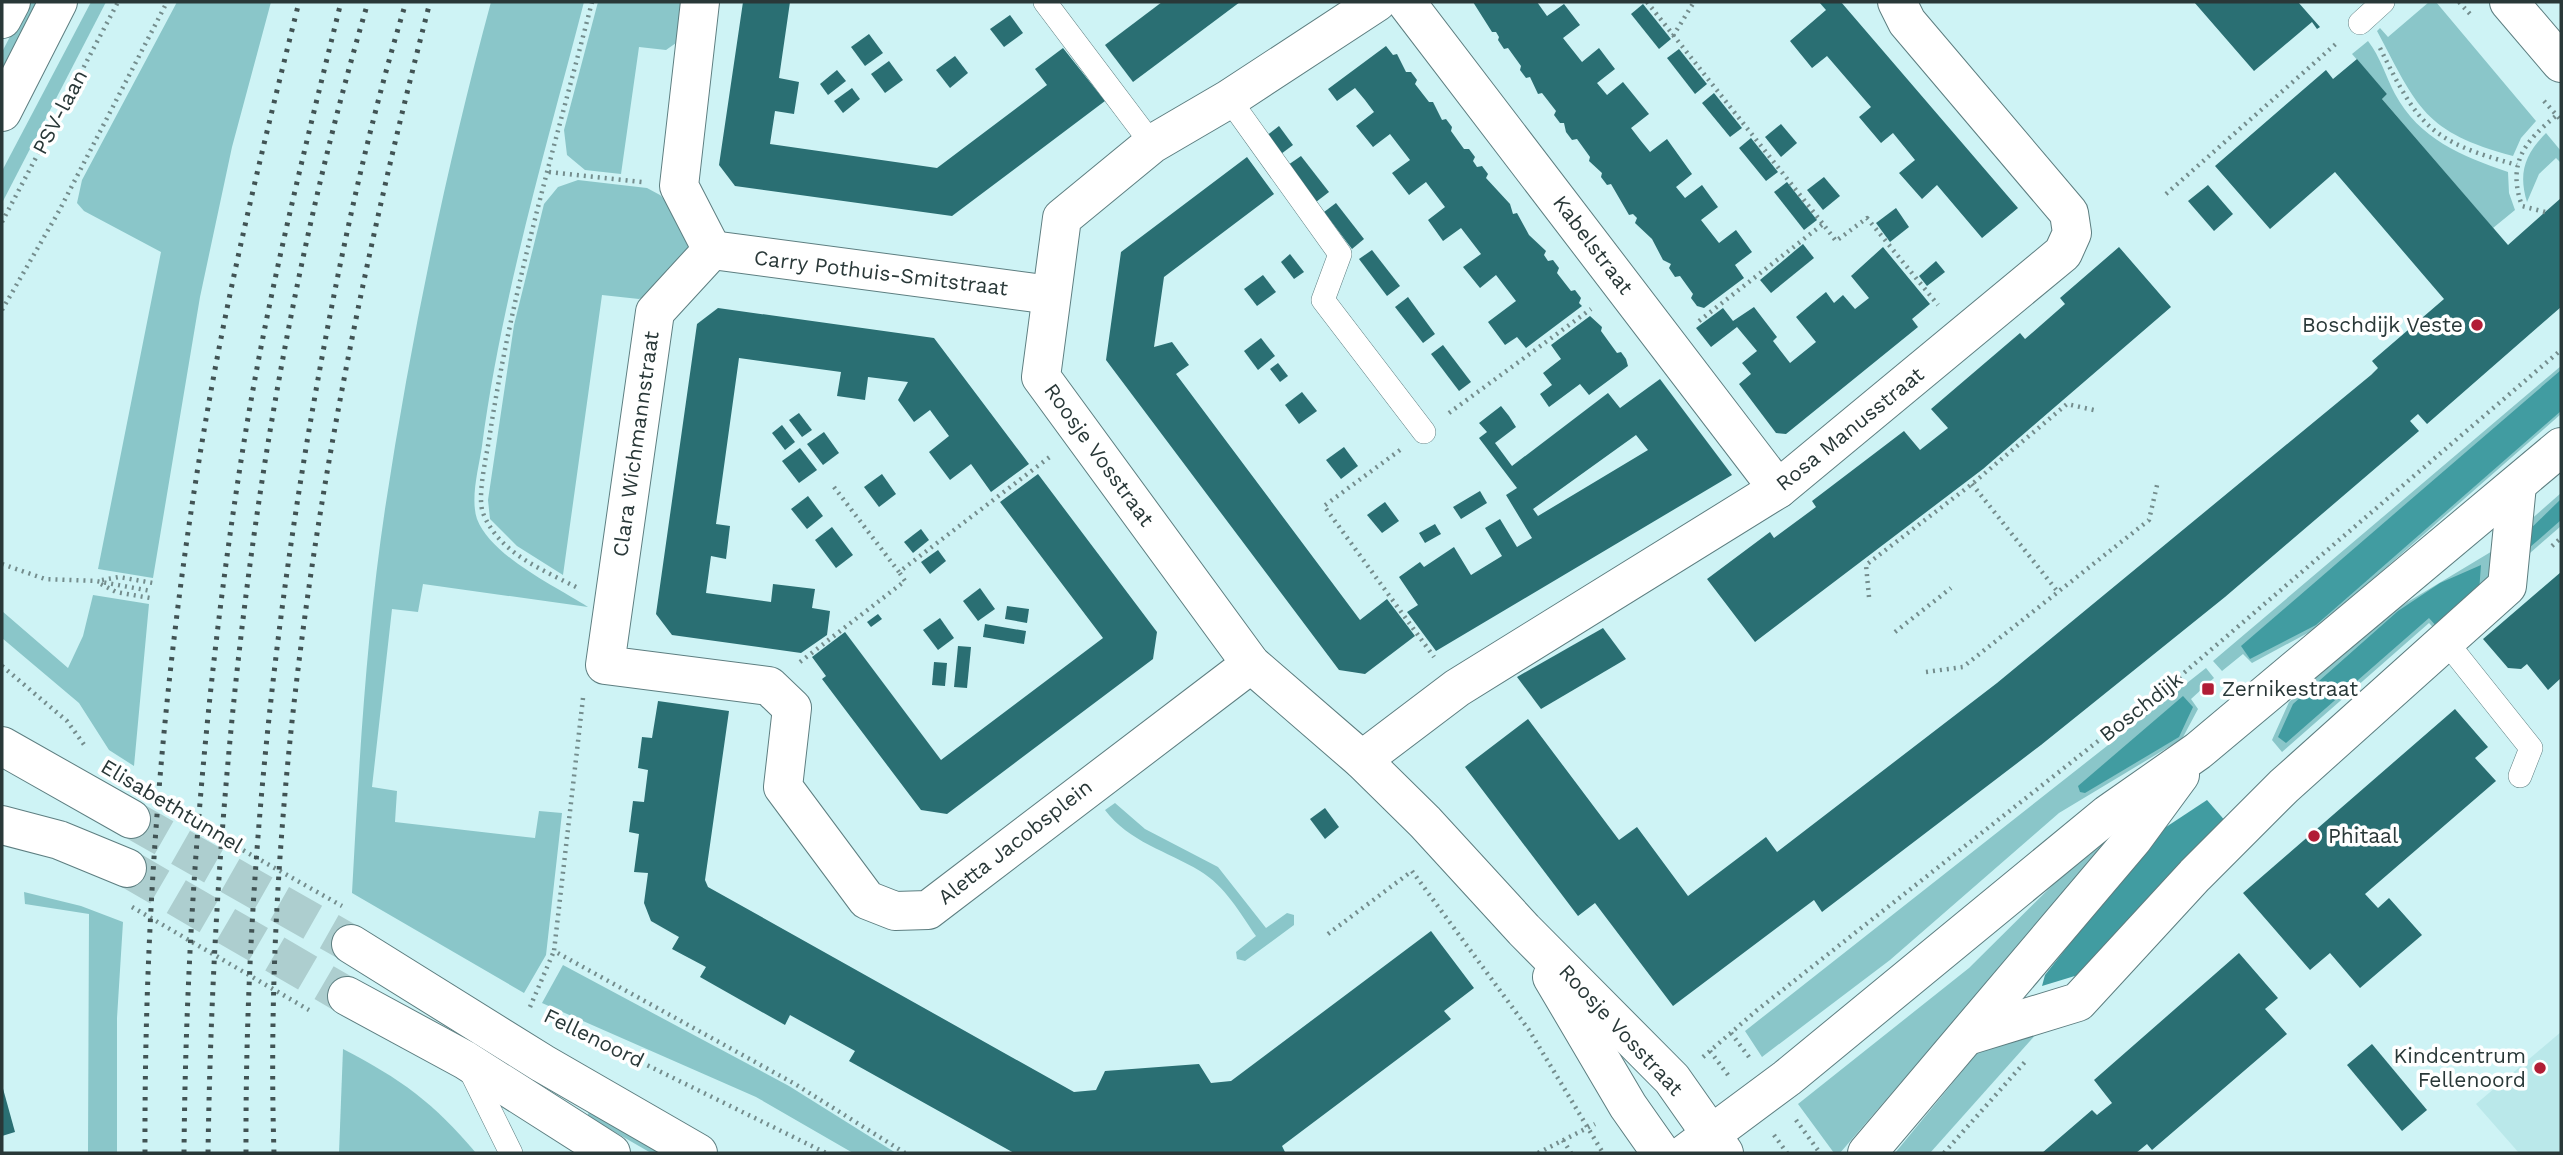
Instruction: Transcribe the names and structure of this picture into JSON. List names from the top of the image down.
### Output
{
  "streets": {
    "street": [
      "Kabelstraat",
      "Carry Pothuis-Smitstraat",
      "Rosa Manusstraat",
      "Clara Wichmannstraat",
      "Roosje Vosstraat",
      "Elisabethtunnel",
      "Aletta Jacobsplein",
      "Fellenoord"
    ],
    "path": ["PSV-laan", "Boschdijk"]
  },
  "crossings": [
    ["Kabelstraat", "Rosa Manusstraat"],
    ["Carry Pothuis-Smitstraat", "Clara Wichmannstraat"],
    ["Carry Pothuis-Smitstraat", "Roosje Vosstraat"],
    ["Rosa Manusstraat", "Roosje Vosstraat"],
    ["Roosje Vosstraat", "Aletta Jacobsplein"],
    ["Elisabethtunnel", "Fellenoord"]
  ],
  "places": {
    "other": ["Boschdijk Veste", "Phitaal", "Kindcentrum Fellenoord"],
    "transit": ["Zernikestraat"]
  }
}
